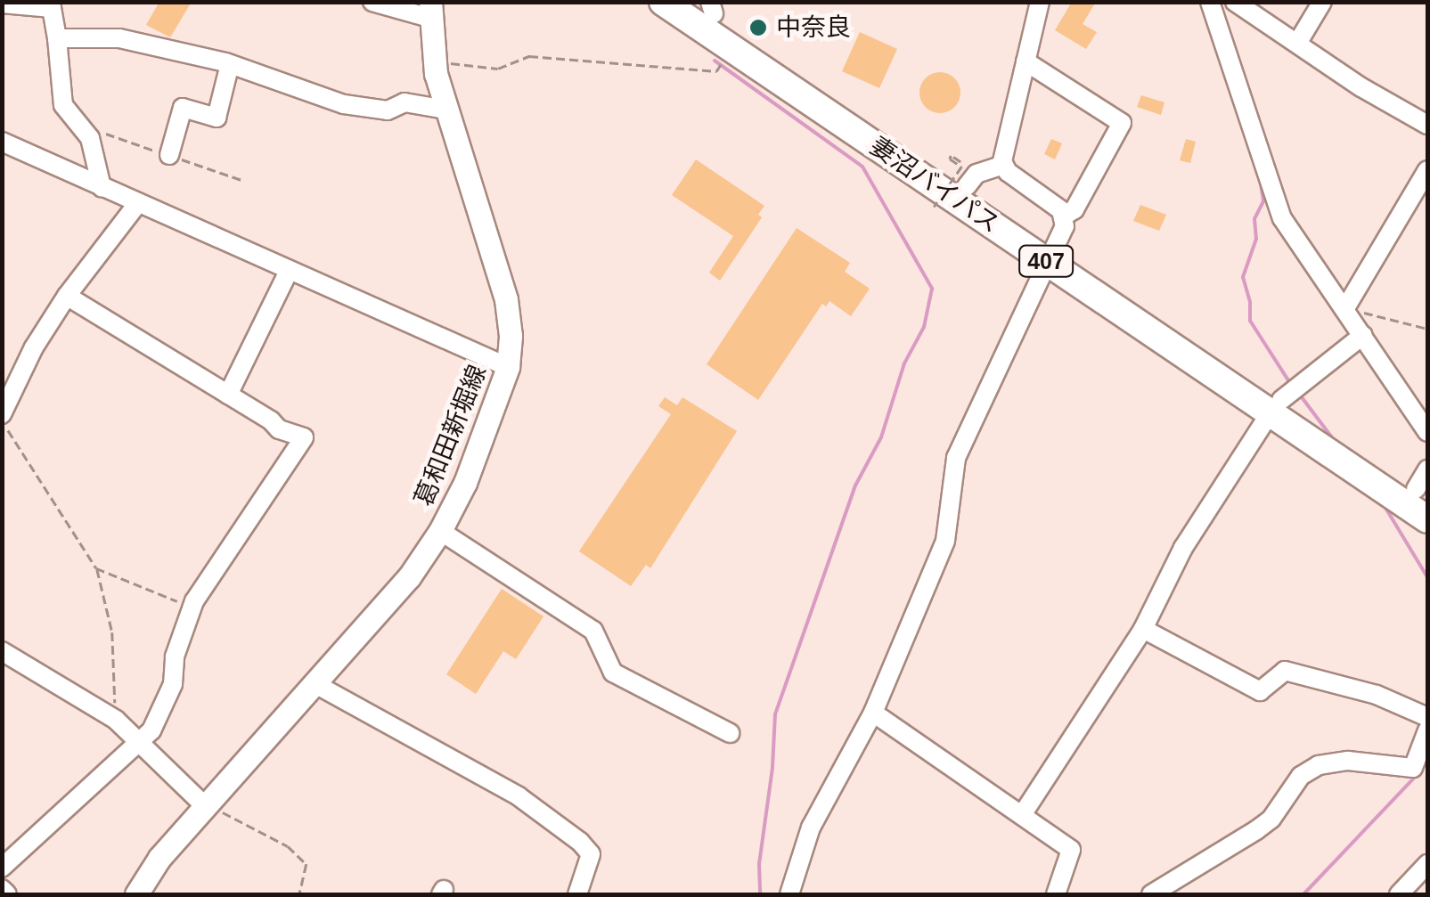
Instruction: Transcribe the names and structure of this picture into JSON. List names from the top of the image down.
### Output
{
  "streets": {
    "highway": ["妻沼バイパス", "407"],
    "main road": ["葛和田新堀線"]
  },
  "places": ["中奈良"]
}
